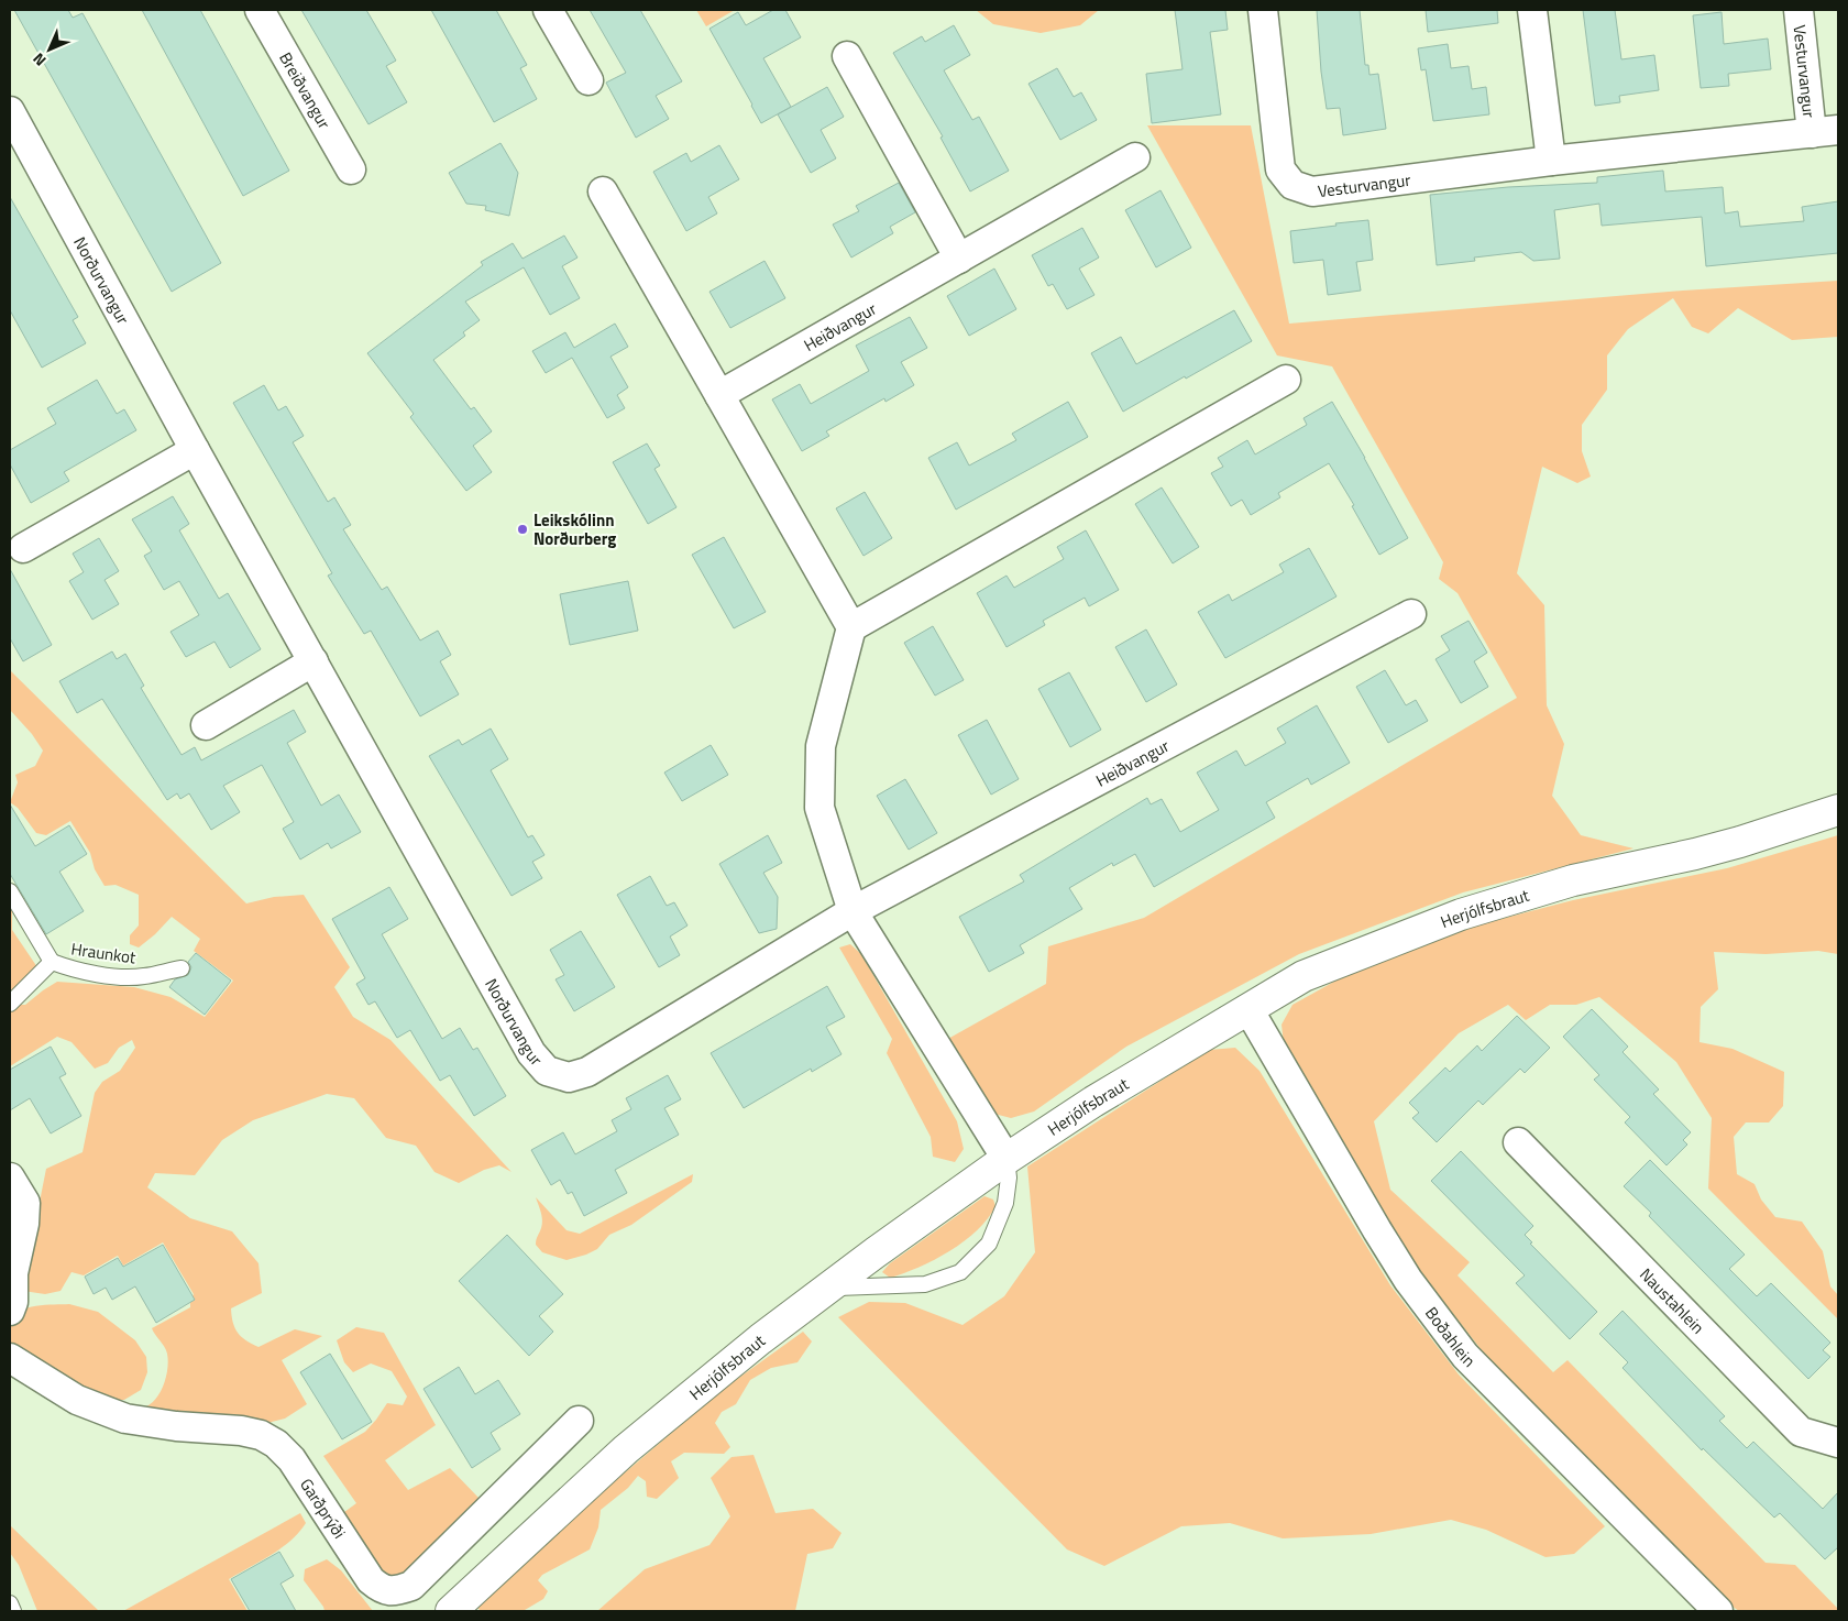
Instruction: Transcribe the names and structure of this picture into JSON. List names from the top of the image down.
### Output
{
  "streets": {
    "street": [
      "Vesturvangur",
      "Breiðvangur",
      "Norðurvangur",
      "Heiðvangur",
      "Herjólfsbraut",
      "Naustahlein",
      "Boðahlein",
      "Garðprýði"
    ],
    "lane": ["Hraunkot"]
  },
  "crossings": [
    ["Norðurvangur", "Heiðvangur"],
    ["Herjólfsbraut", "Boðahlein"]
  ],
  "places": ["Leikskólinn Norðurberg"],
  "north": "bottom left"
}
